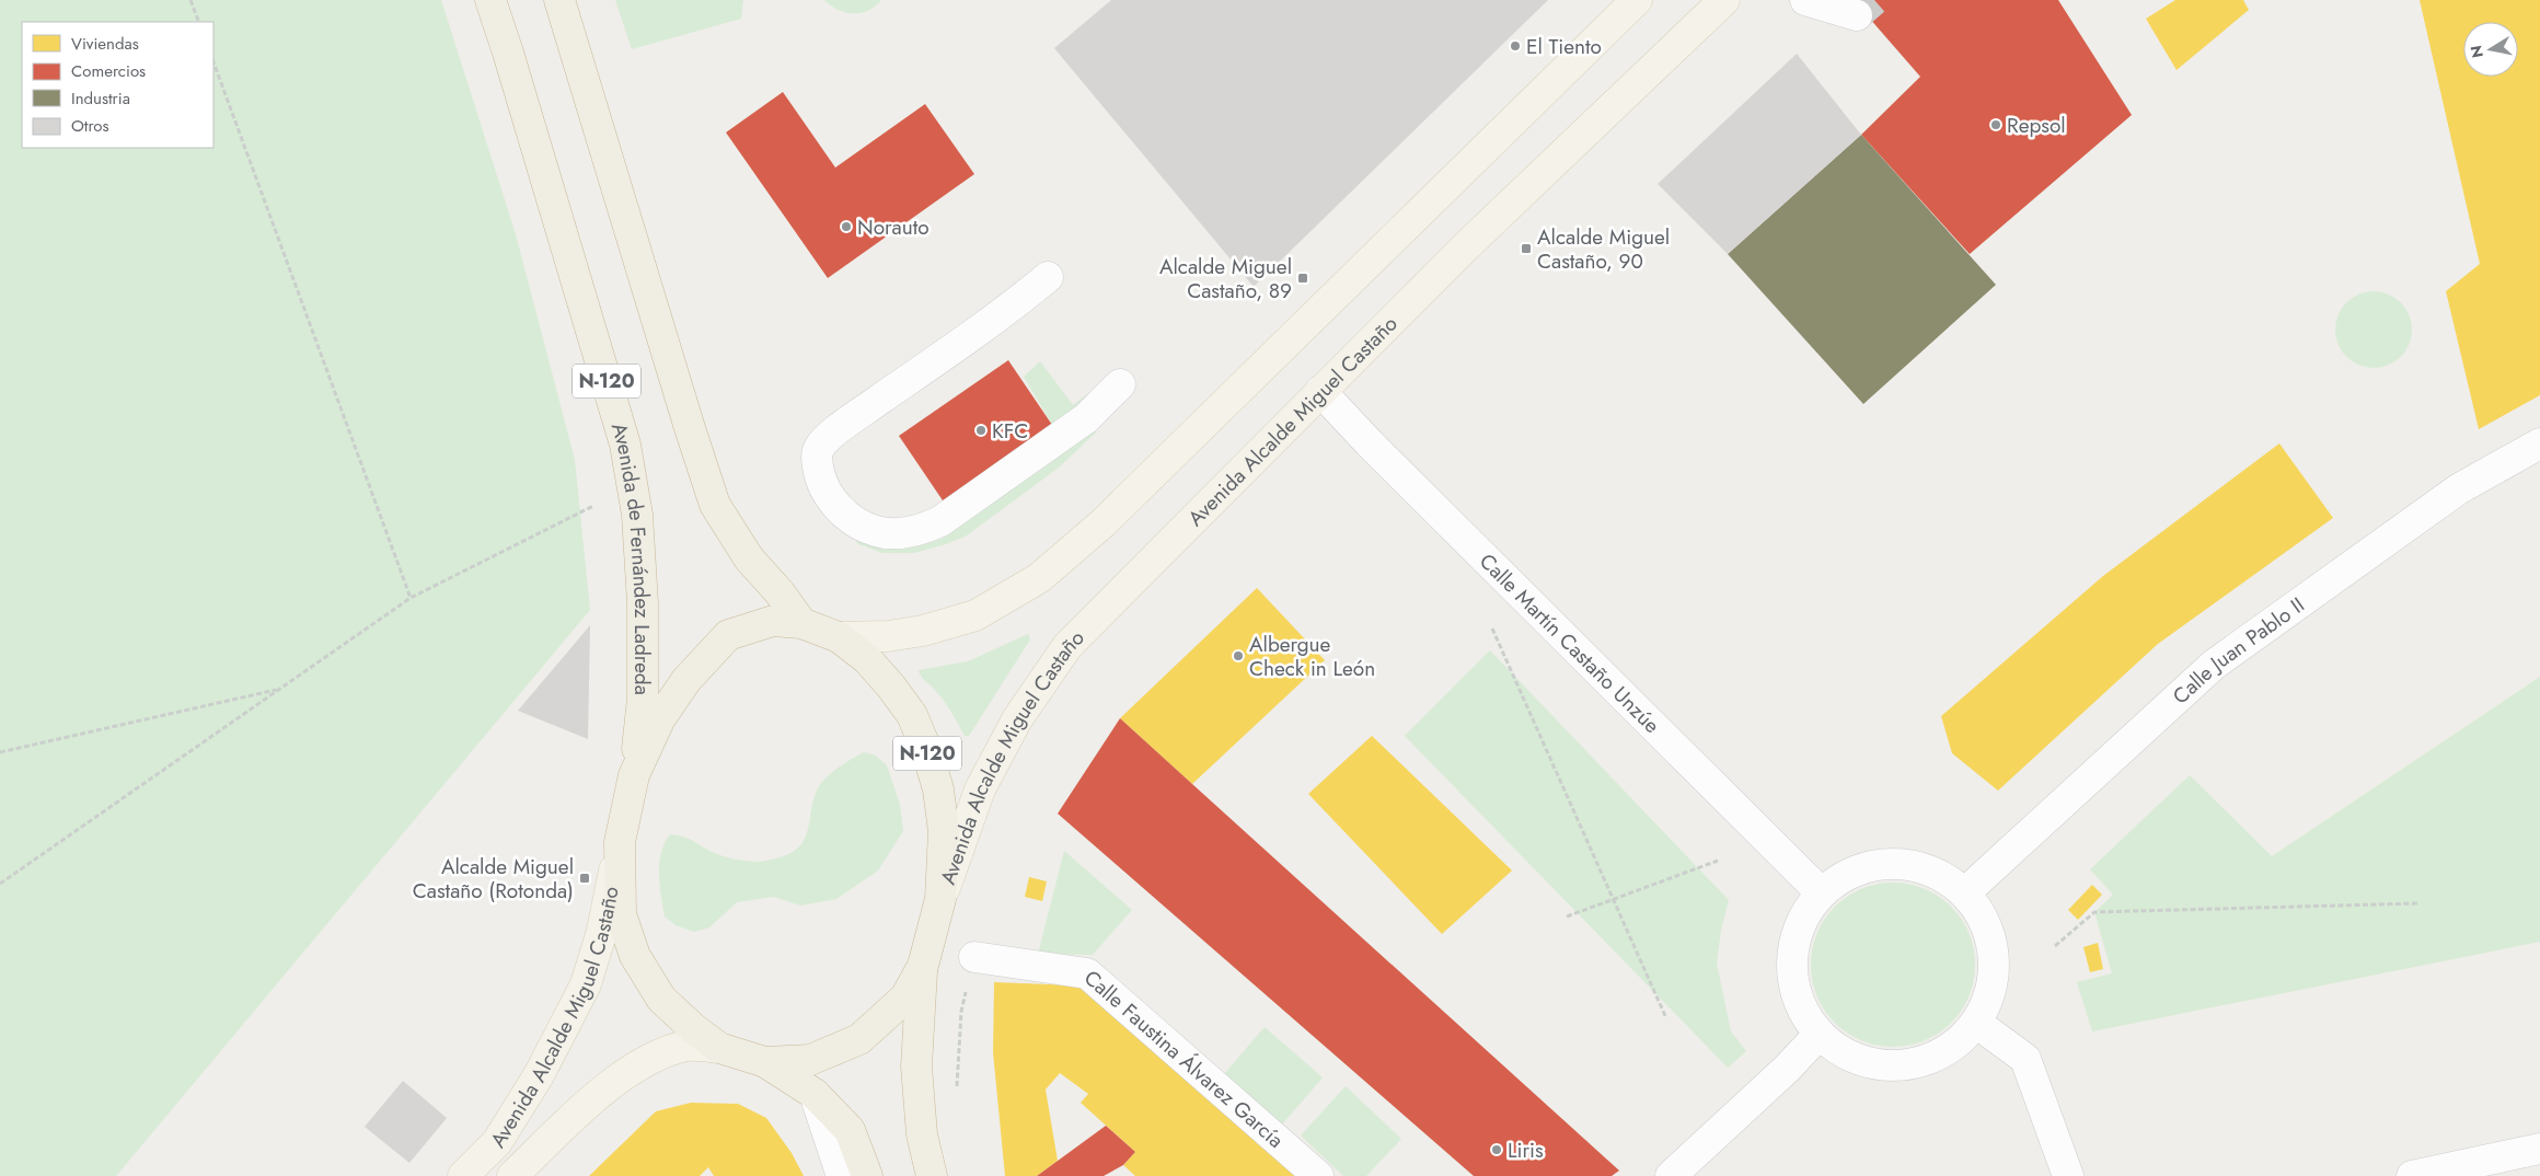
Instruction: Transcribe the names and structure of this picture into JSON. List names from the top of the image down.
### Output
{
  "streets": {
    "highway": ["N-120", "Avenida de Fernández Ladreda"],
    "main road": ["Avenida Alcalde Miguel Castaño"],
    "street": ["Calle Martín Castaño Unzúe", "Calle Juan Pablo II", "Calle Faustina Álvarez García"]
  },
  "crossings": [
    ["N-120", "Avenida Alcalde Miguel Castaño"],
    ["N-120", "Avenida de Fernández Ladreda"],
    ["Avenida Alcalde Miguel Castaño", "Calle Martín Castaño Unzúe"]
  ],
  "places": {
    "other": [
      "El Tiento",
      "Repsol",
      "Norauto",
      "KFC",
      "Albergue Check in León",
      "Liris"
    ],
    "transit": ["Alcalde Miguel Castaño, 90", "Alcalde Miguel Castaño, 89", "Alcalde Miguel Castaño (Rotonda)"]
  },
  "legend": [
    "Viviendas",
    "Comercios",
    "Industria",
    "Otros"
  ],
  "north": "left"
}
